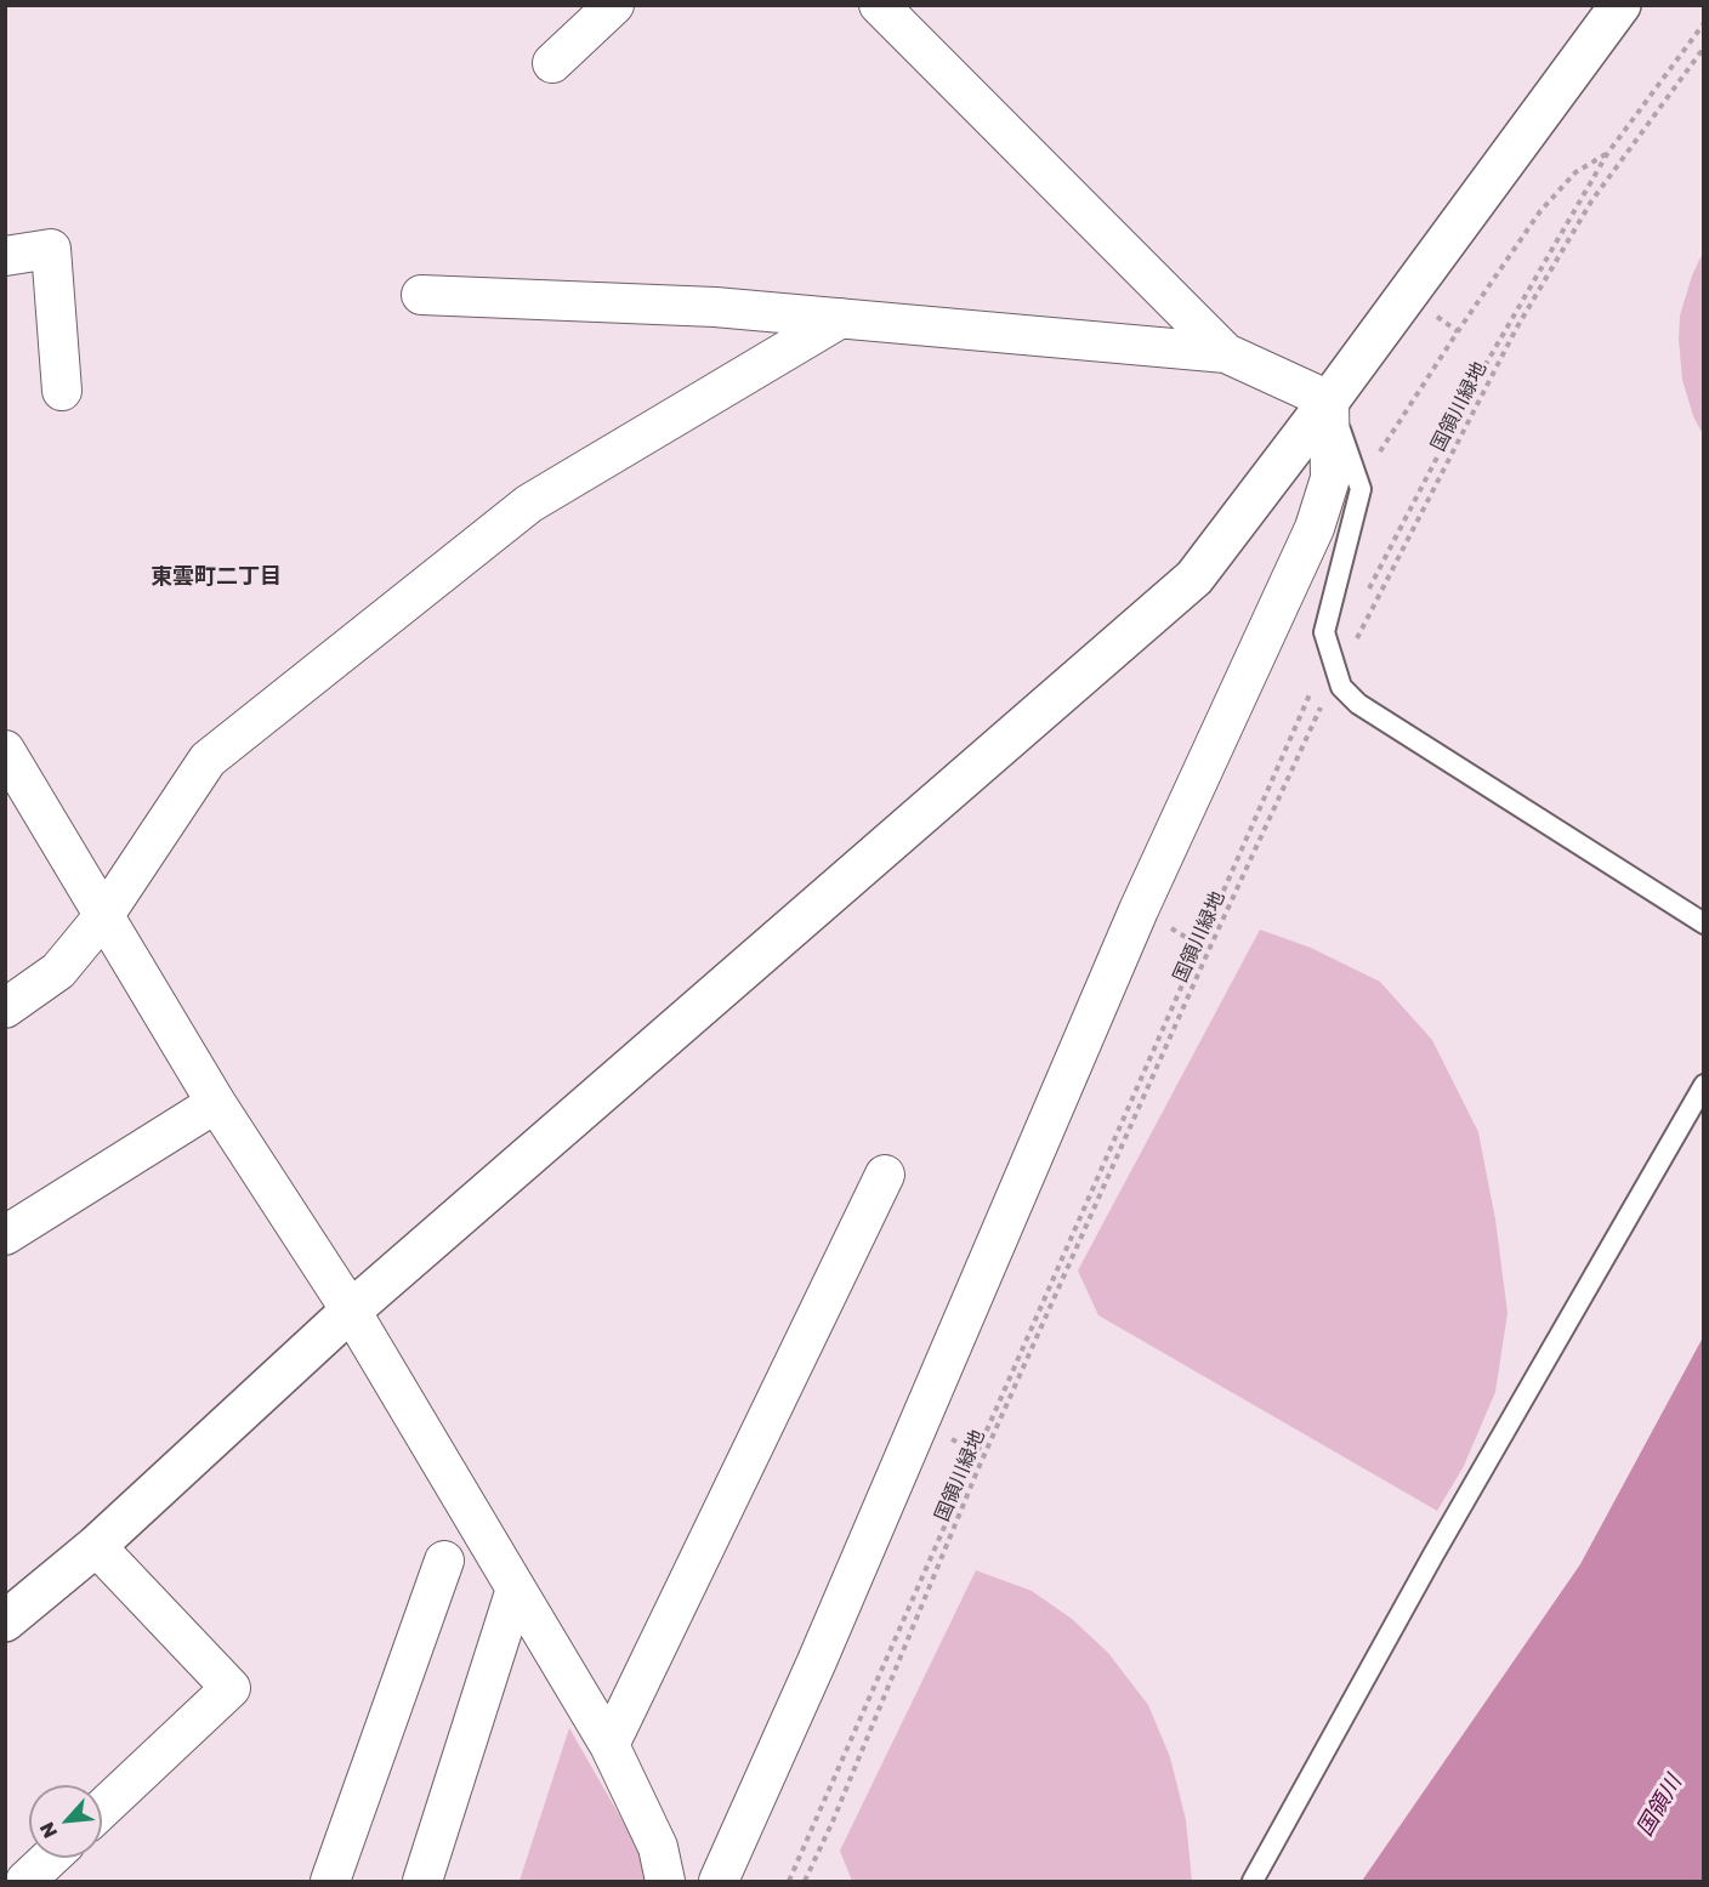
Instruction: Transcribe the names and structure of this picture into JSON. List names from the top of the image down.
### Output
{
  "streets": {
    "path": ["国領川緑地"]
  },
  "districts": ["東雲町二丁目"],
  "water": ["国領川"],
  "north": "bottom left"
}
